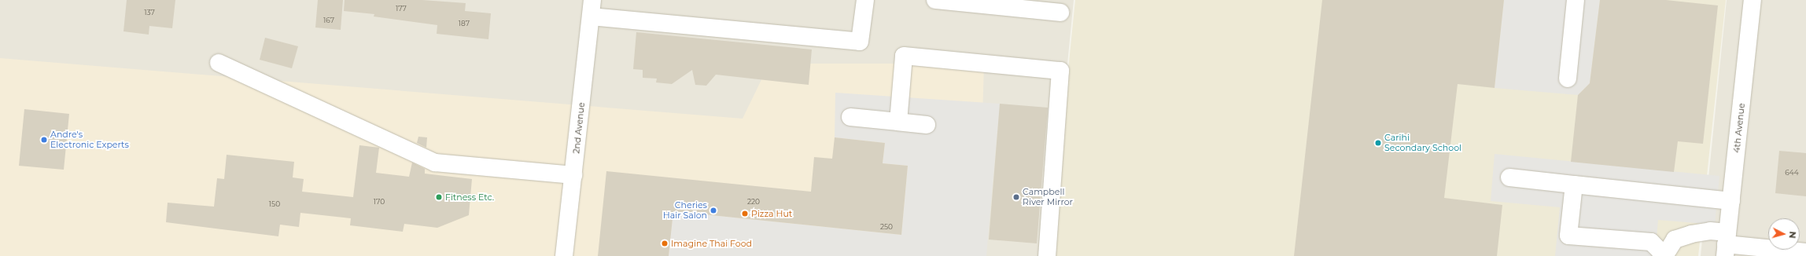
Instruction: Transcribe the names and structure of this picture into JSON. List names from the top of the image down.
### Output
{
  "streets": {
    "street": ["2nd Avenue", "4th Avenue"]
  },
  "places": [
    "Andre's Electronic Experts",
    "Carihi Secondary School",
    "Fitness Etc.",
    "Campbell River Mirror",
    "Cheries Hair Salon",
    "Pizza Hut",
    "Imagine Thai Food"
  ],
  "house_numbers": [
    "177",
    "137",
    "167",
    "187",
    "644",
    "170",
    "220",
    "150",
    "250"
  ],
  "north": "right"
}
